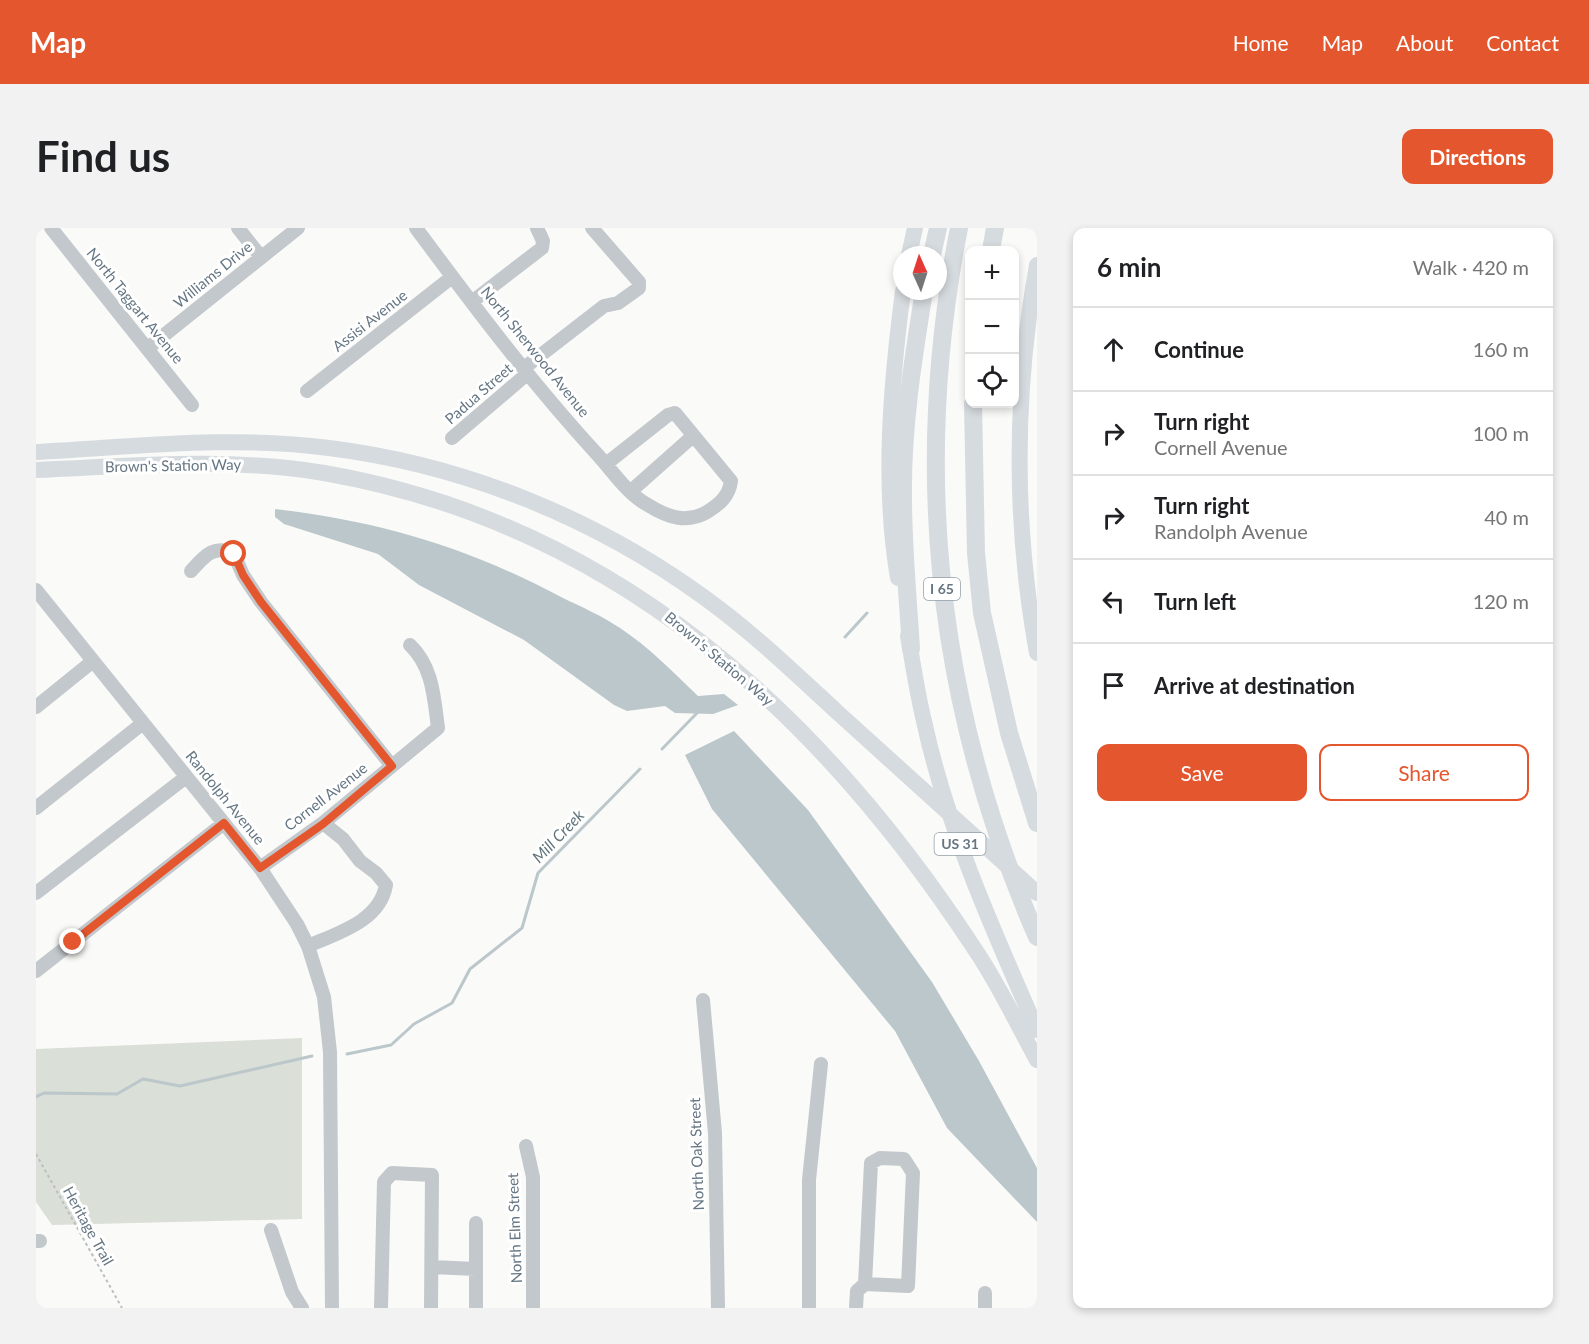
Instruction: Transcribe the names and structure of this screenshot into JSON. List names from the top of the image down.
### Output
{
  "streets": {
    "highway": ["I 65"],
    "main road": ["Brown's Station Way", "US 31"],
    "street": [
      "Williams Drive",
      "North Taggart Avenue",
      "Assisi Avenue",
      "North Sherwood Avenue",
      "Padua Street",
      "Cornell Avenue",
      "Randolph Avenue",
      "North Oak Street",
      "North Elm Street"
    ],
    "path": ["Heritage Trail"]
  },
  "crossings": [
    ["Williams Drive", "North Taggart Avenue"],
    ["Assisi Avenue", "North Sherwood Avenue"],
    ["North Sherwood Avenue", "Padua Street"],
    ["Cornell Avenue", "Randolph Avenue"]
  ],
  "water": ["Mill Creek"],
  "north": "top",
  "page": {
    "header": "Map",
    "nav": [
      "Home",
      "Map",
      "About",
      "Contact"
    ],
    "buttons": [
      "Directions",
      ["Save", "Share"]
    ],
    "title": "Find us",
    "heading": ["6 min", "Walk · 420 m"],
    "map_buttons": ["+", "−"],
    "list": [
      ["Continue", "160 m"],
      ["Turn right", "Cornell Avenue", "100 m"],
      ["Turn right", "Randolph Avenue", "40 m"],
      ["Turn left", "120 m"],
      "Arrive at destination"
    ]
  }
}
